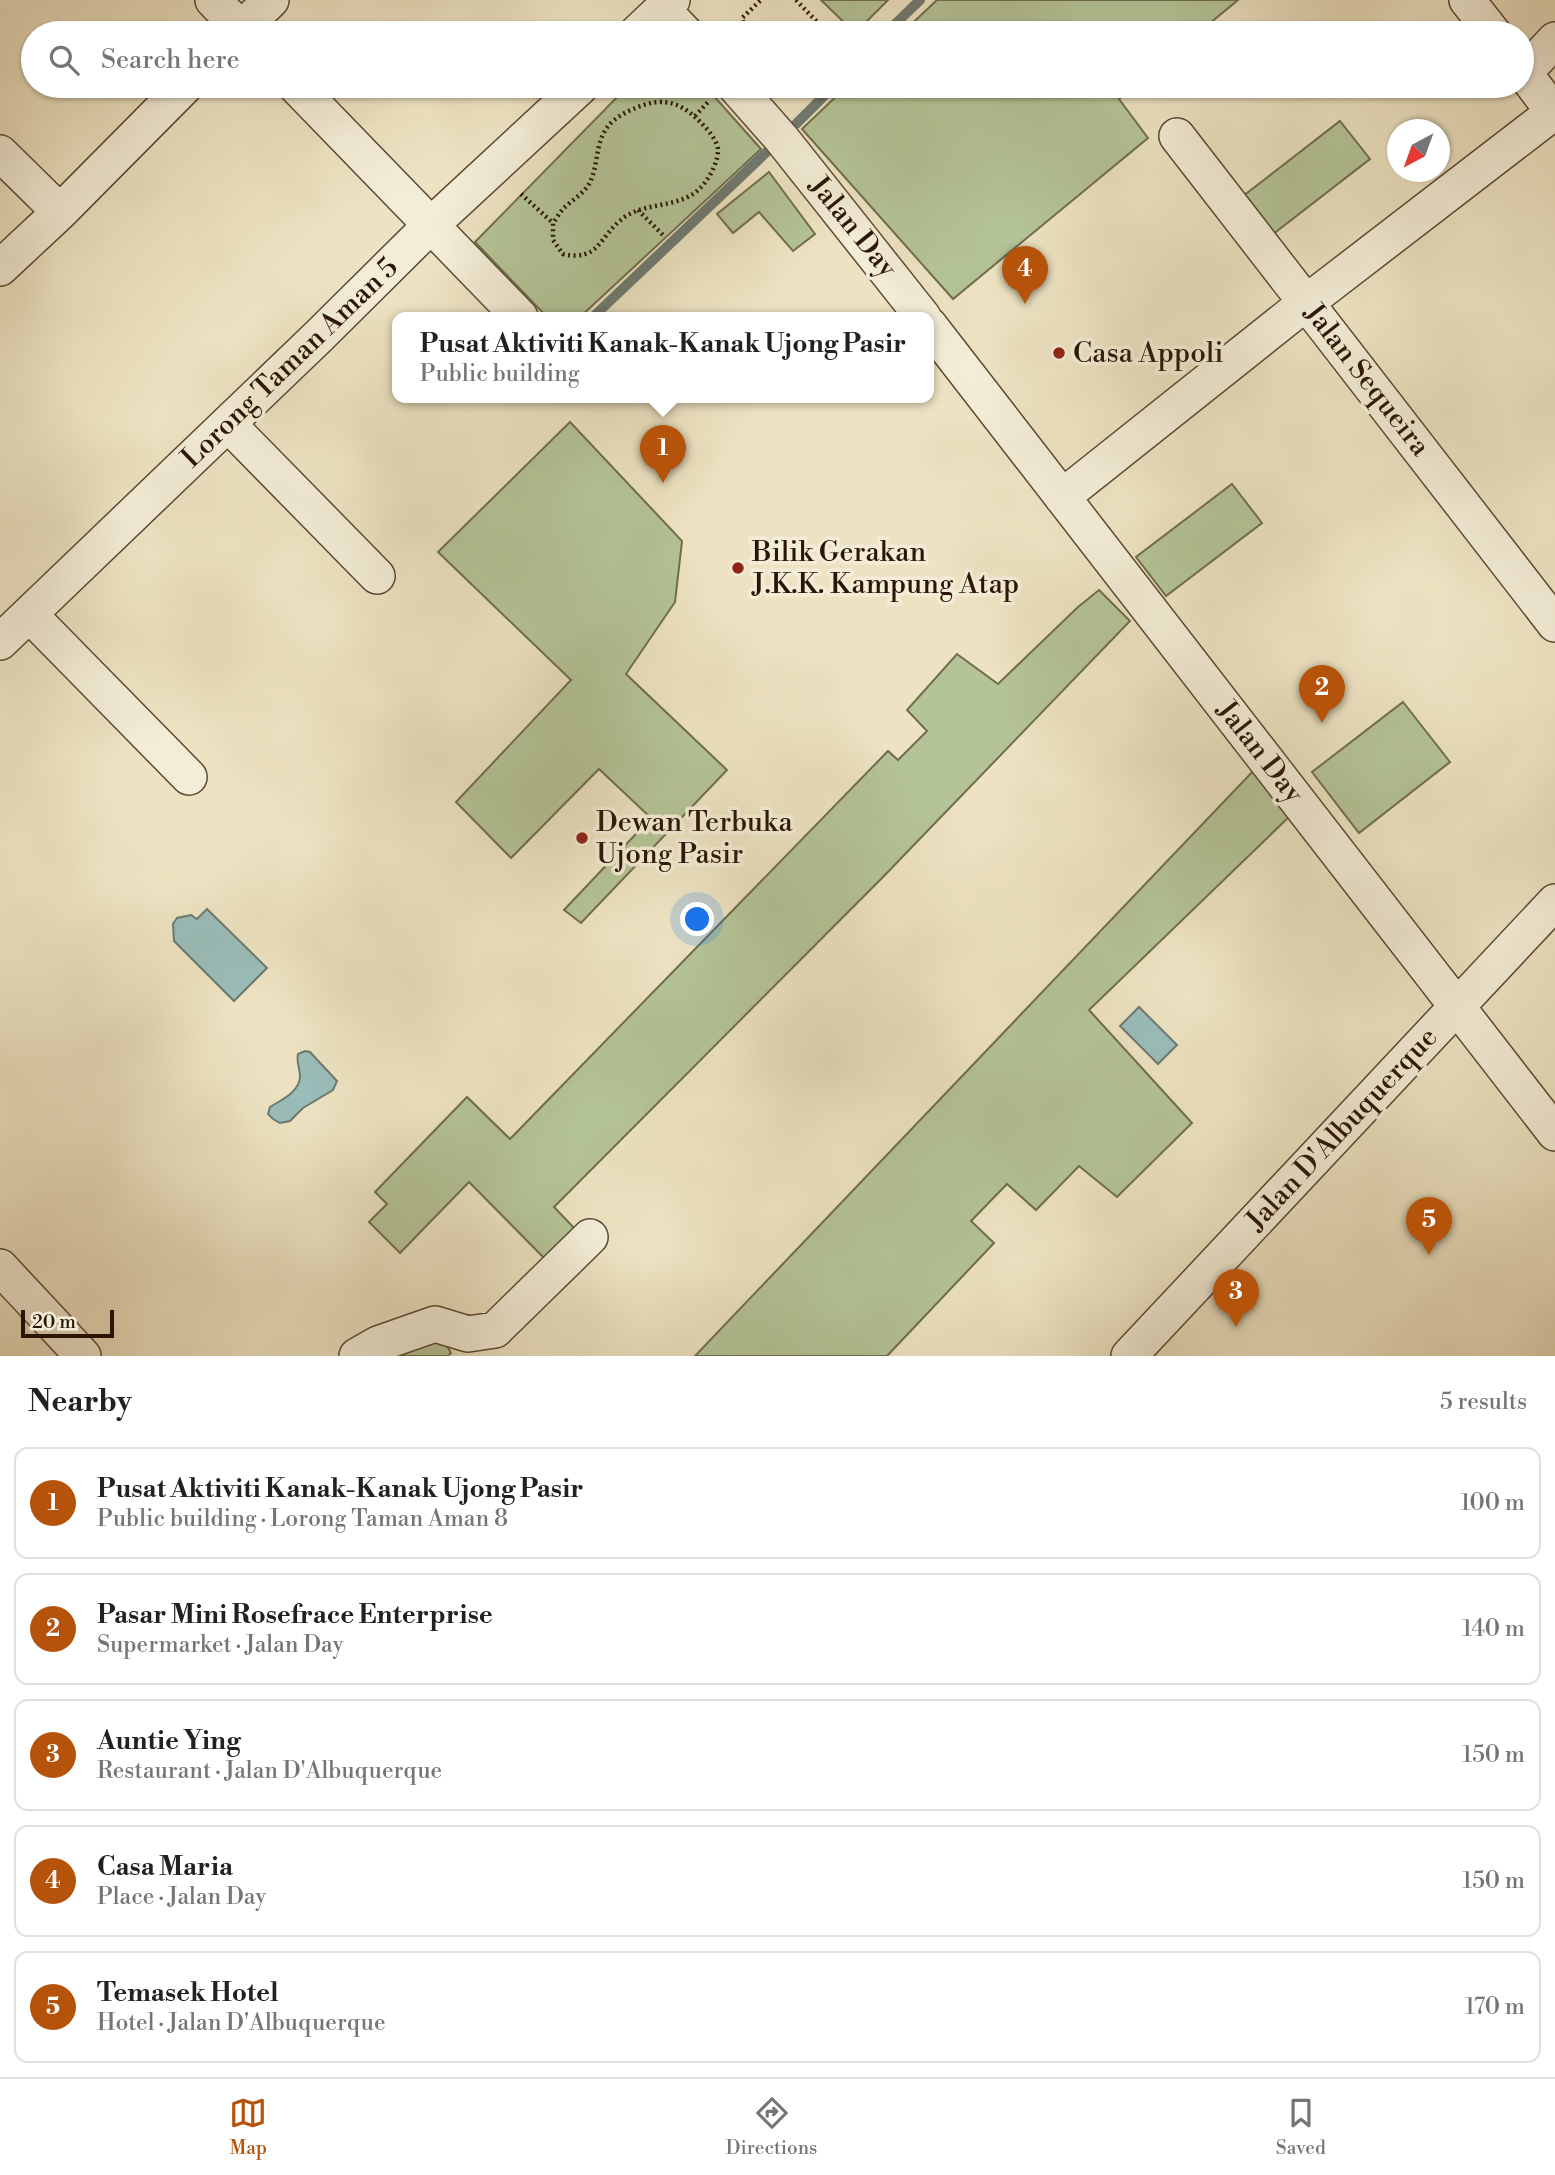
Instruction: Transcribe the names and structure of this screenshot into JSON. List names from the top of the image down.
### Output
{
  "streets": {
    "street": [
      "Jalan Day",
      "Lorong Taman Aman 5",
      "Jalan Sequeira",
      "Jalan D'Albuquerque"
    ]
  },
  "crossings": [
    ["Jalan Day", "Jalan D'Albuquerque"]
  ],
  "places": ["Casa Appoli", "Bilik Gerakan J.K.K. Kampung Atap", "Dewan Terbuka Ujong Pasir"],
  "scale_bar": "20 m",
  "north": "bottom left",
  "page": {
    "search": "Search here",
    "pins": [
      "4",
      "1",
      "2",
      "5",
      "3"
    ],
    "popup": ["Pusat Aktiviti Kanak-Kanak Ujong Pasir", "Public building"],
    "scale": "20 m",
    "heading": ["Nearby", "5 results"],
    "list": [
      {
        "mark": "1",
        "name": "Pusat Aktiviti Kanak-Kanak Ujong Pasir",
        "note": "Public building · Lorong Taman Aman 8",
        "value": "100 m"
      },
      {
        "mark": "2",
        "name": "Pasar Mini Rosefrace Enterprise",
        "note": "Supermarket · Jalan Day",
        "value": "140 m"
      },
      {
        "mark": "3",
        "name": "Auntie Ying",
        "note": "Restaurant · Jalan D'Albuquerque",
        "value": "150 m"
      },
      {
        "mark": "4",
        "name": "Casa Maria",
        "note": "Place · Jalan Day",
        "value": "150 m"
      },
      {
        "mark": "5",
        "name": "Temasek Hotel",
        "note": "Hotel · Jalan D'Albuquerque",
        "value": "170 m"
      }
    ],
    "nav": ["Map", "Directions", "Saved"]
  }
}
